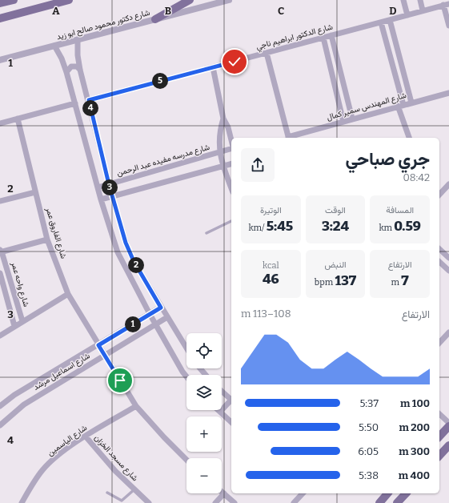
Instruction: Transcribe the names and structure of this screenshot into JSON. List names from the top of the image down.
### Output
{
  "streets": {
    "street": [
      "شارع دكتور محمود صالح ابو زيد",
      "شارع الدكتور ابراهيم ناجي",
      "شارع المهندس سمير كمال",
      "شارع مدرسه مفيده عبد الرحمن",
      "شارع الفاروق عمر",
      "شارع واحه عمر",
      "شارع اسماعيل مرشد",
      "شارع الياسمين",
      "شارع مسجد الخزان"
    ]
  },
  "crossings": [
    ["شارع الفاروق عمر", "شارع اسماعيل مرشد"],
    ["شارع الفاروق عمر", "شارع الياسمين"],
    ["شارع الياسمين", "شارع مسجد الخزان"]
  ],
  "page": {
    "pins": [
      "5",
      "4",
      "3",
      "2",
      "1"
    ],
    "heading": ["جري صباحي", "08:42"],
    "stats": [
      ["المسافة", "0.59 km"],
      ["الوقت", "3:24"],
      ["الوتيرة", "5:45 /km"],
      ["الارتفاع", "7 m"],
      ["النبض", "137 bpm"],
      ["kcal", "46"]
    ],
    "chart": ["الارتفاع", "108–113 m"],
    "map_buttons": ["+", "−"],
    "list": [
      {
        "name": "100 m",
        "note": "5:37"
      },
      {
        "name": "200 m",
        "note": "5:50"
      },
      {
        "name": "300 m",
        "note": "6:05"
      },
      {
        "name": "400 m",
        "note": "5:38"
      }
    ]
  },
  "grid": {
    "columns": [
      "A",
      "B",
      "C",
      "D"
    ],
    "rows": [
      "1",
      "2",
      "3",
      "4"
    ]
  }
}
